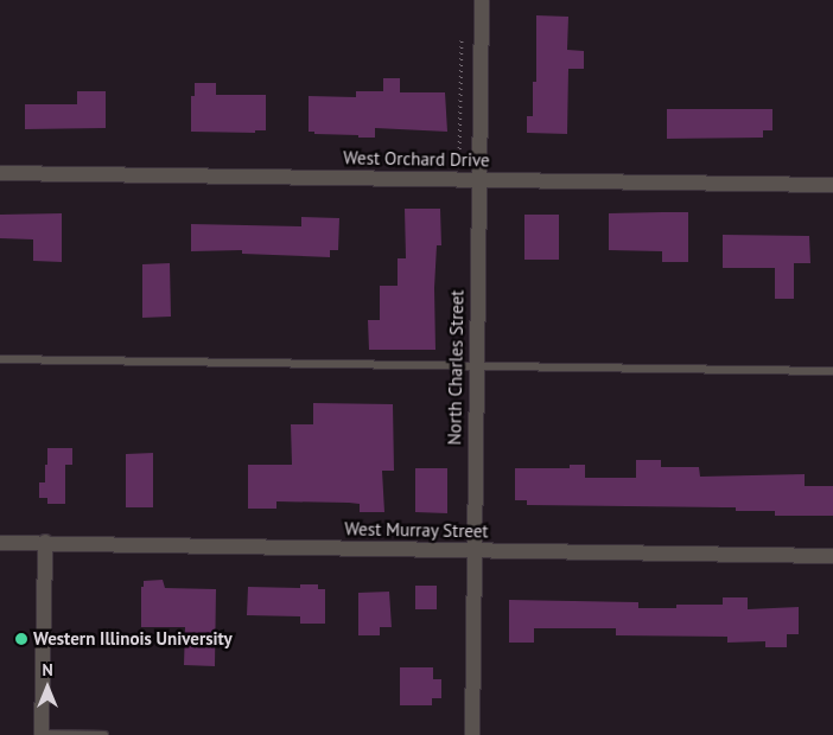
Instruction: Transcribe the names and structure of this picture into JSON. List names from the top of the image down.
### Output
{
  "streets": {
    "street": ["West Orchard Drive", "North Charles Street", "West Murray Street"]
  },
  "crossings": [
    ["West Orchard Drive", "North Charles Street"],
    ["North Charles Street", "West Murray Street"]
  ],
  "places": ["Western Illinois University"],
  "north": "top"
}
